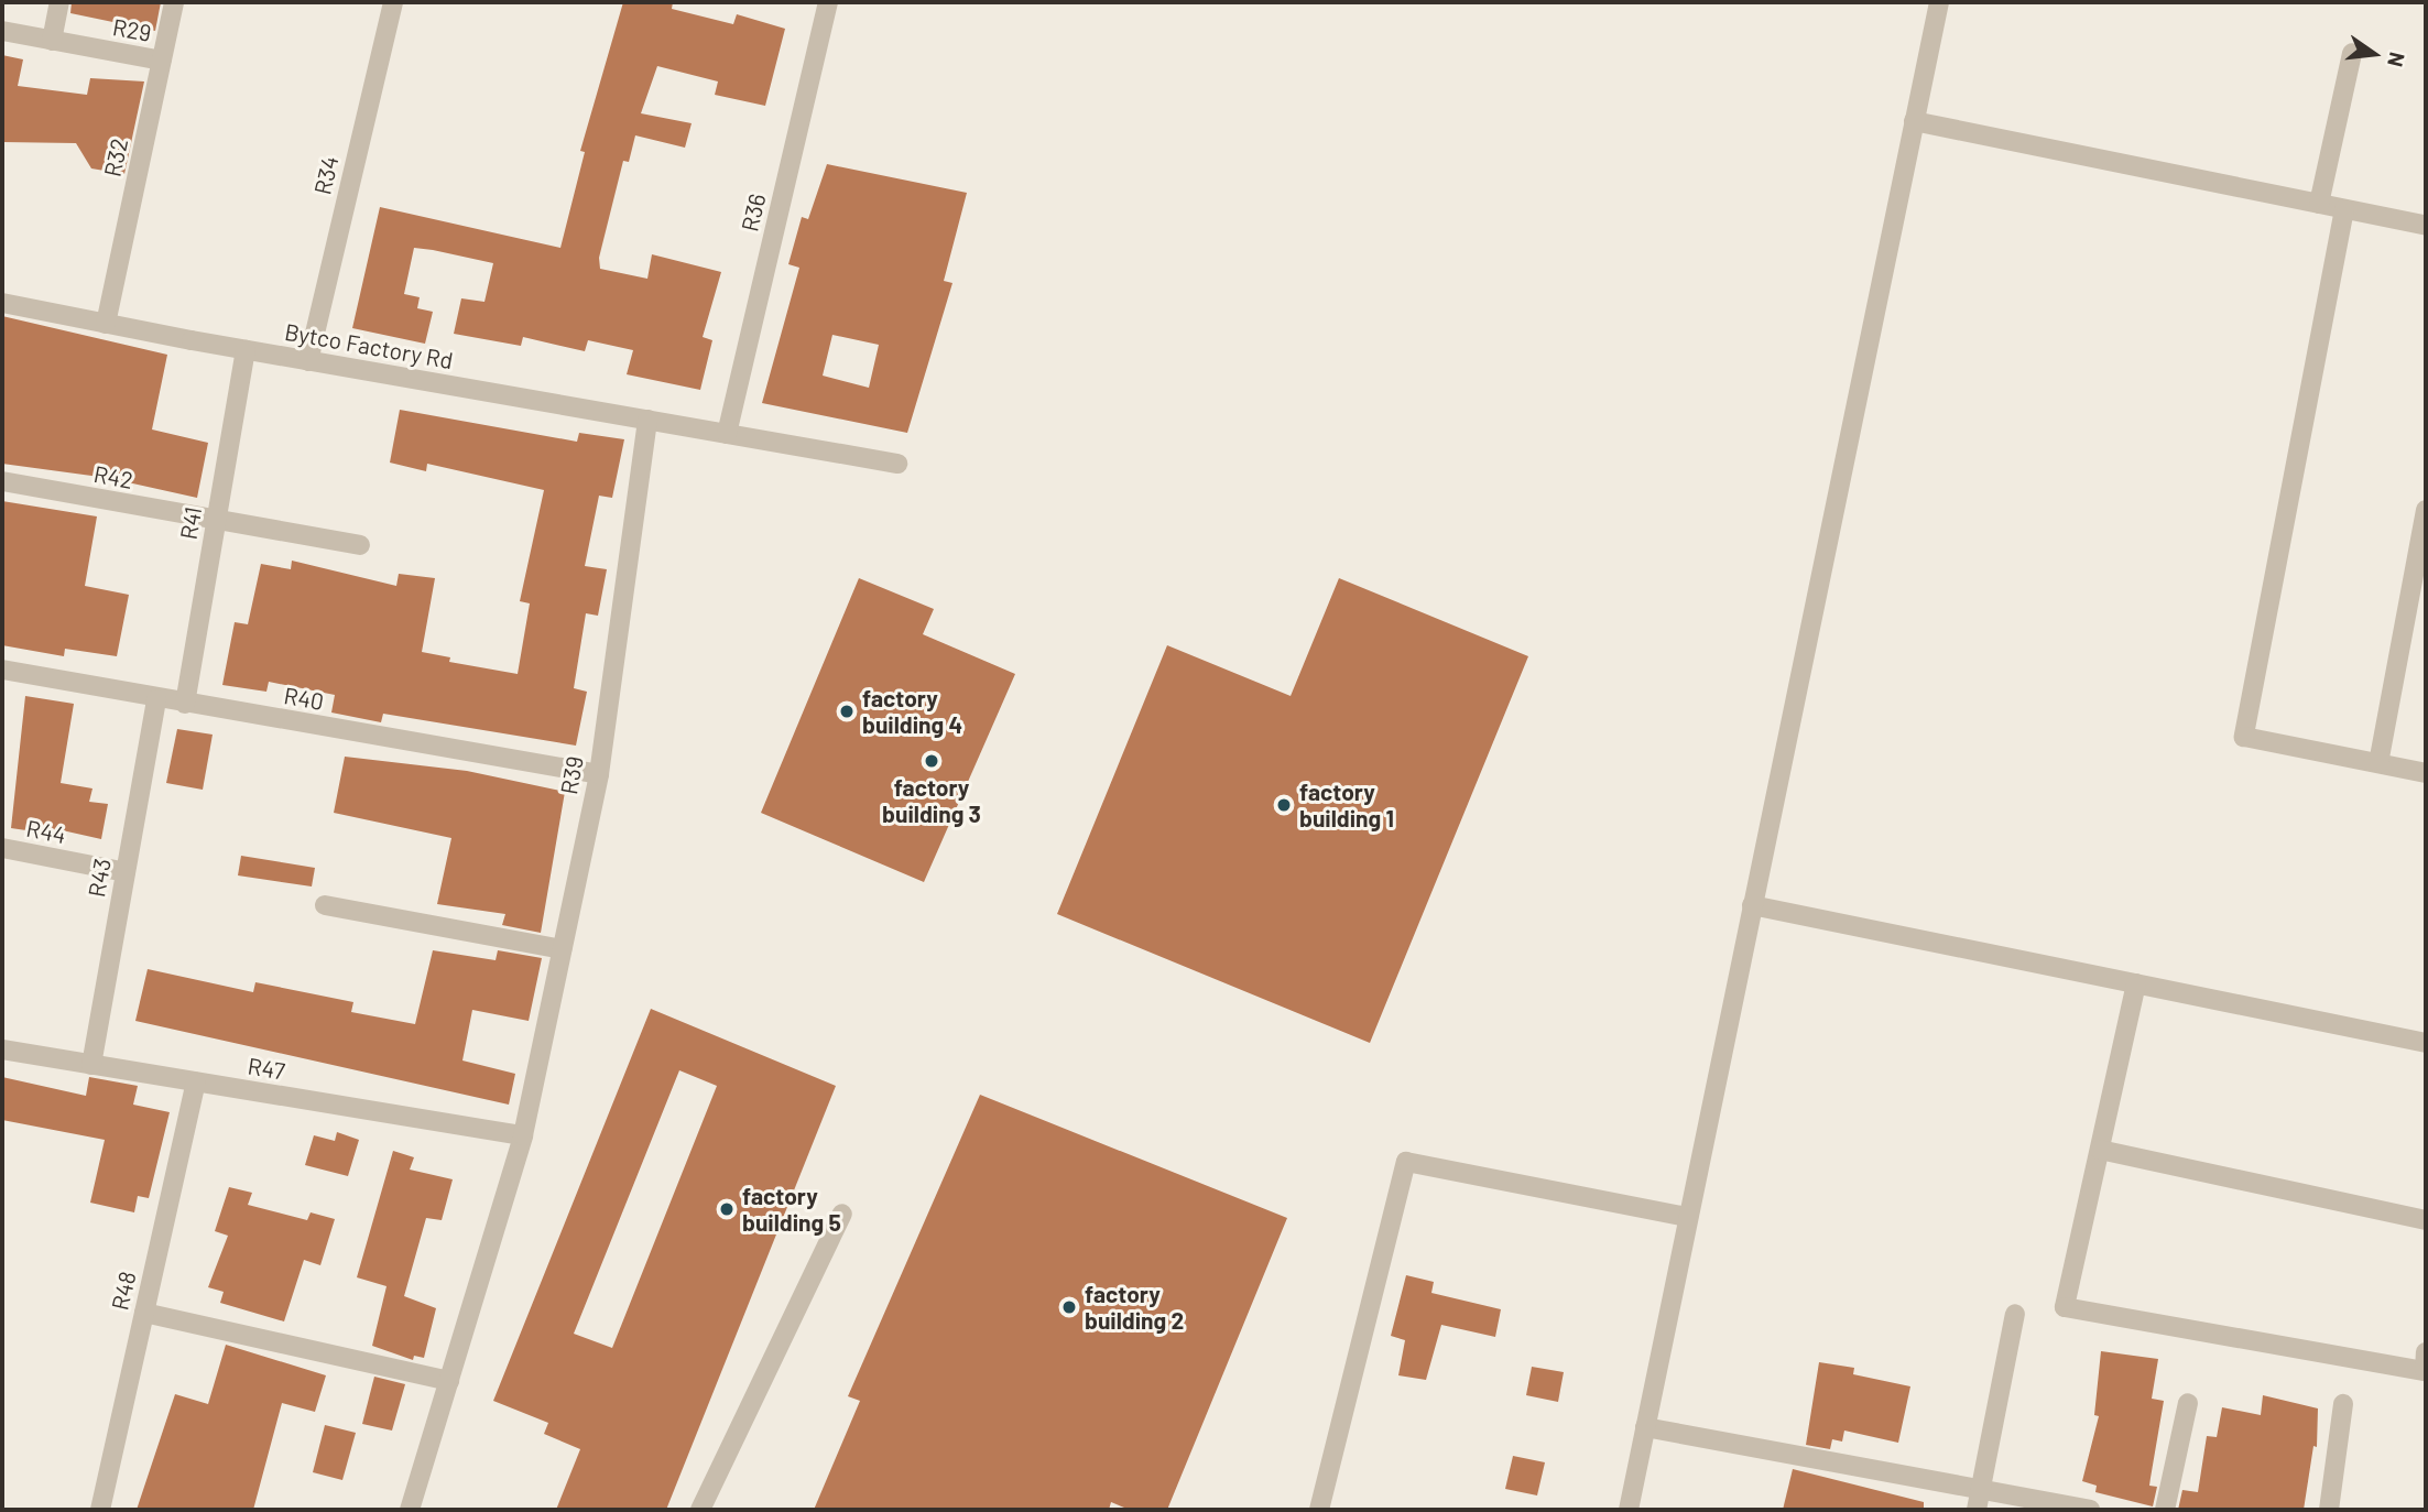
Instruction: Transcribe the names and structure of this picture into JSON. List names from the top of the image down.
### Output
{
  "streets": {
    "street": [
      "R29",
      "R32",
      "R34",
      "R36",
      "Bytco Factory Rd",
      "R42",
      "R41",
      "R40",
      "R39",
      "R44",
      "R43",
      "R47",
      "R48"
    ]
  },
  "crossings": [
    ["R29", "R32"],
    ["R32", "Bytco Factory Rd"],
    ["R34", "Bytco Factory Rd"],
    ["R36", "Bytco Factory Rd"],
    ["Bytco Factory Rd", "R41"],
    ["Bytco Factory Rd", "R39"],
    ["R42", "R41"],
    ["R41", "R40"],
    ["R40", "R39"],
    ["R40", "R43"],
    ["R39", "R47"],
    ["R44", "R43"],
    ["R43", "R47"],
    ["R47", "R48"]
  ],
  "places": [
    "factory building 4",
    "factory building 3",
    "factory building 1",
    "factory building 5",
    "factory building 2"
  ],
  "north": "right"
}
